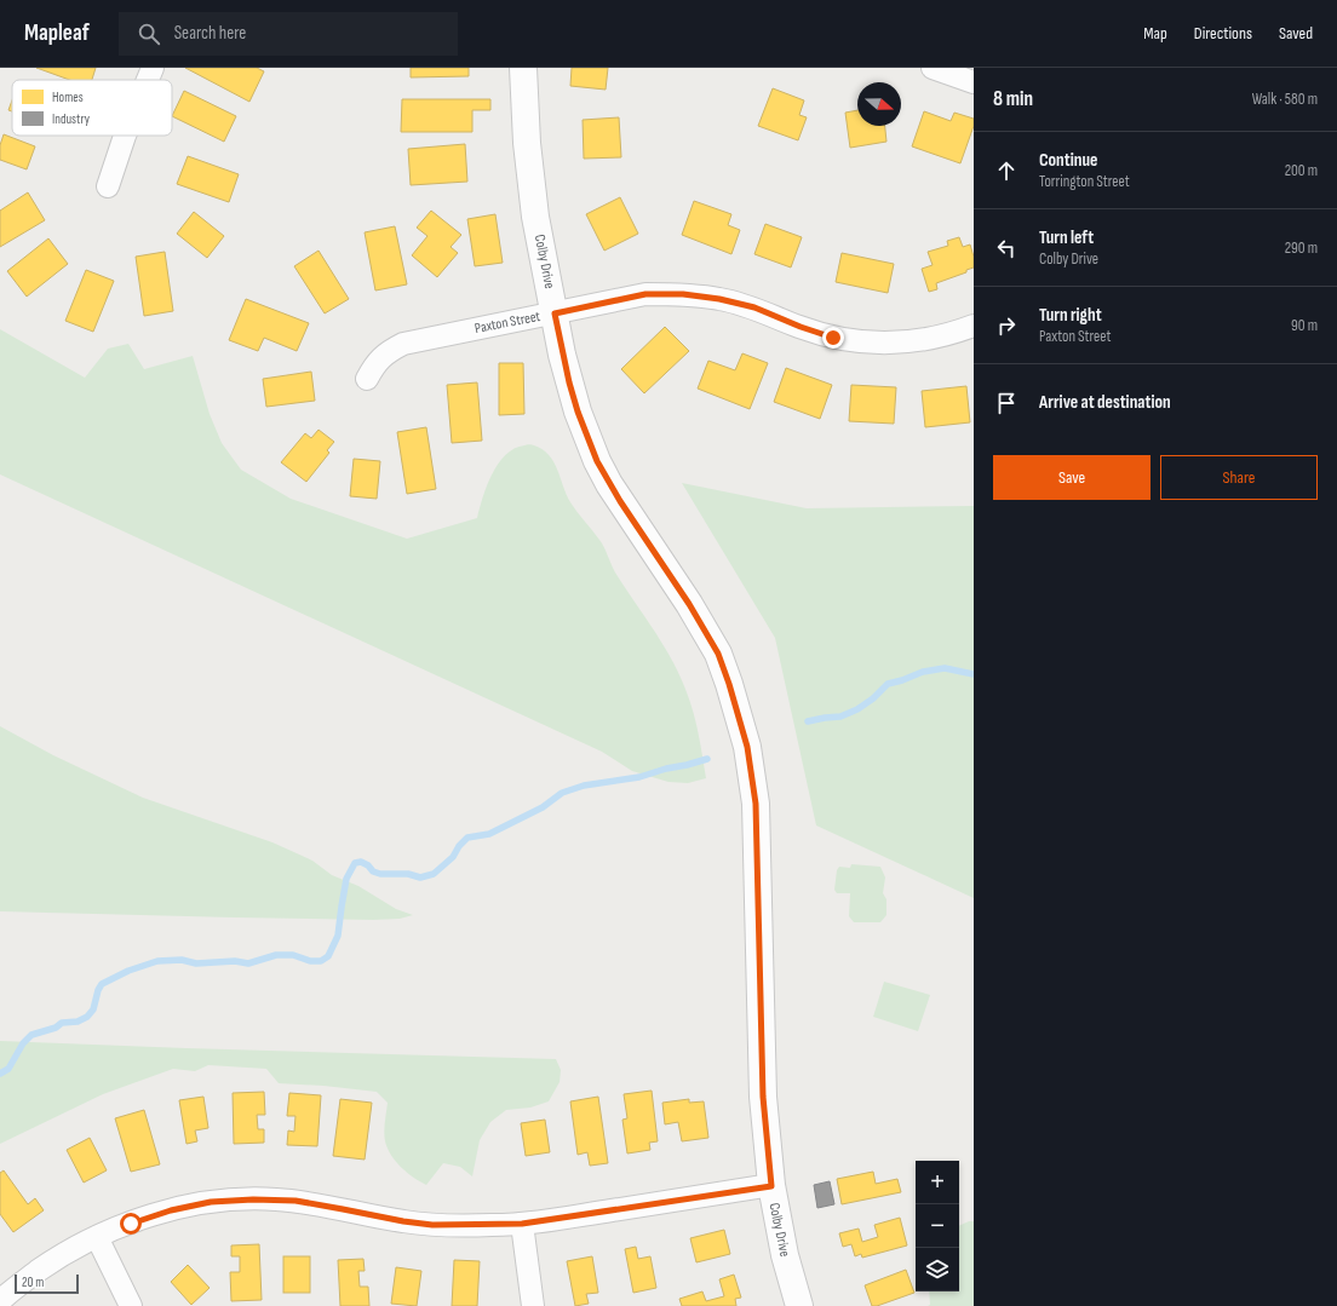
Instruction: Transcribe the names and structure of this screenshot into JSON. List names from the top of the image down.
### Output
{
  "streets": {
    "street": ["Colby Drive", "Paxton Street"]
  },
  "crossings": [
    ["Colby Drive", "Paxton Street"]
  ],
  "legend": ["Homes", "Industry"],
  "scale_bar": "20 m",
  "north": "right",
  "page": {
    "header": "Mapleaf",
    "search": "Search here",
    "nav": ["Map", "Directions", "Saved"],
    "heading": ["8 min", "Walk · 580 m"],
    "list": [
      ["Continue", "Torrington Street", "200 m"],
      ["Turn left", "Colby Drive", "290 m"],
      ["Turn right", "Paxton Street", "90 m"],
      "Arrive at destination"
    ],
    "buttons": ["Save", "Share"],
    "map_buttons": ["+", "−"],
    "scale": "20 m"
  }
}
